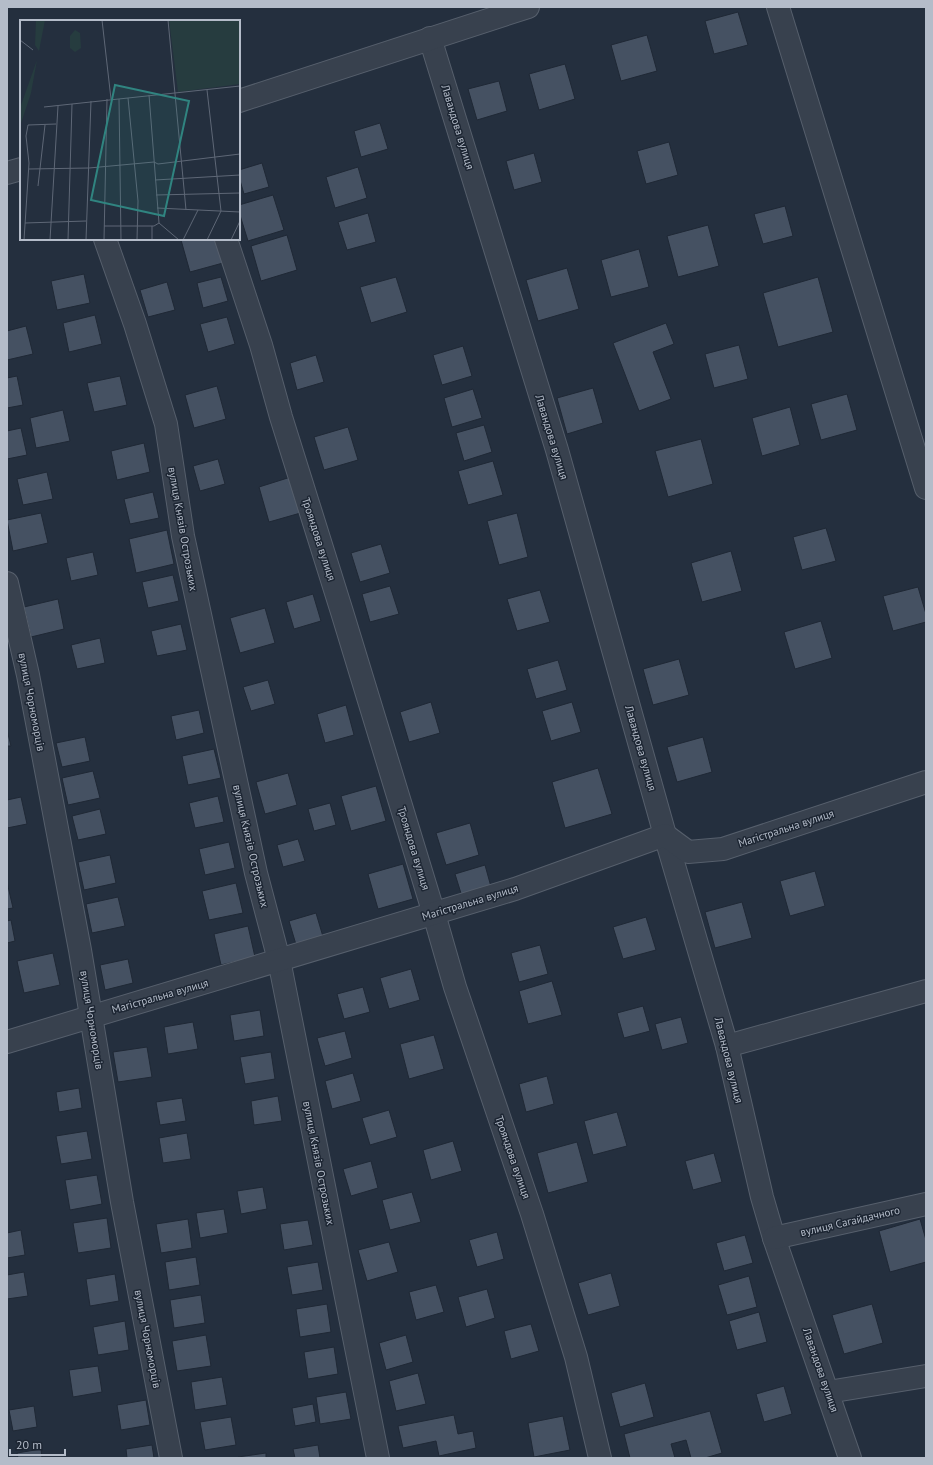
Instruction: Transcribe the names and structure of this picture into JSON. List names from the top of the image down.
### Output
{
  "streets": {
    "street": [
      "Лавандова вулиця",
      "вулиця Князів Острозьких",
      "Трояндова вулиця",
      "вулиця Чорноморців",
      "Магістральна вулиця",
      "вулиця Сагайдачного"
    ]
  },
  "crossings": [
    ["Лавандова вулиця", "Магістральна вулиця"],
    ["Лавандова вулиця", "вулиця Сагайдачного"],
    ["вулиця Князів Острозьких", "Магістральна вулиця"],
    ["Трояндова вулиця", "Магістральна вулиця"],
    ["вулиця Чорноморців", "Магістральна вулиця"]
  ],
  "scale_bar": "20 m"
}
